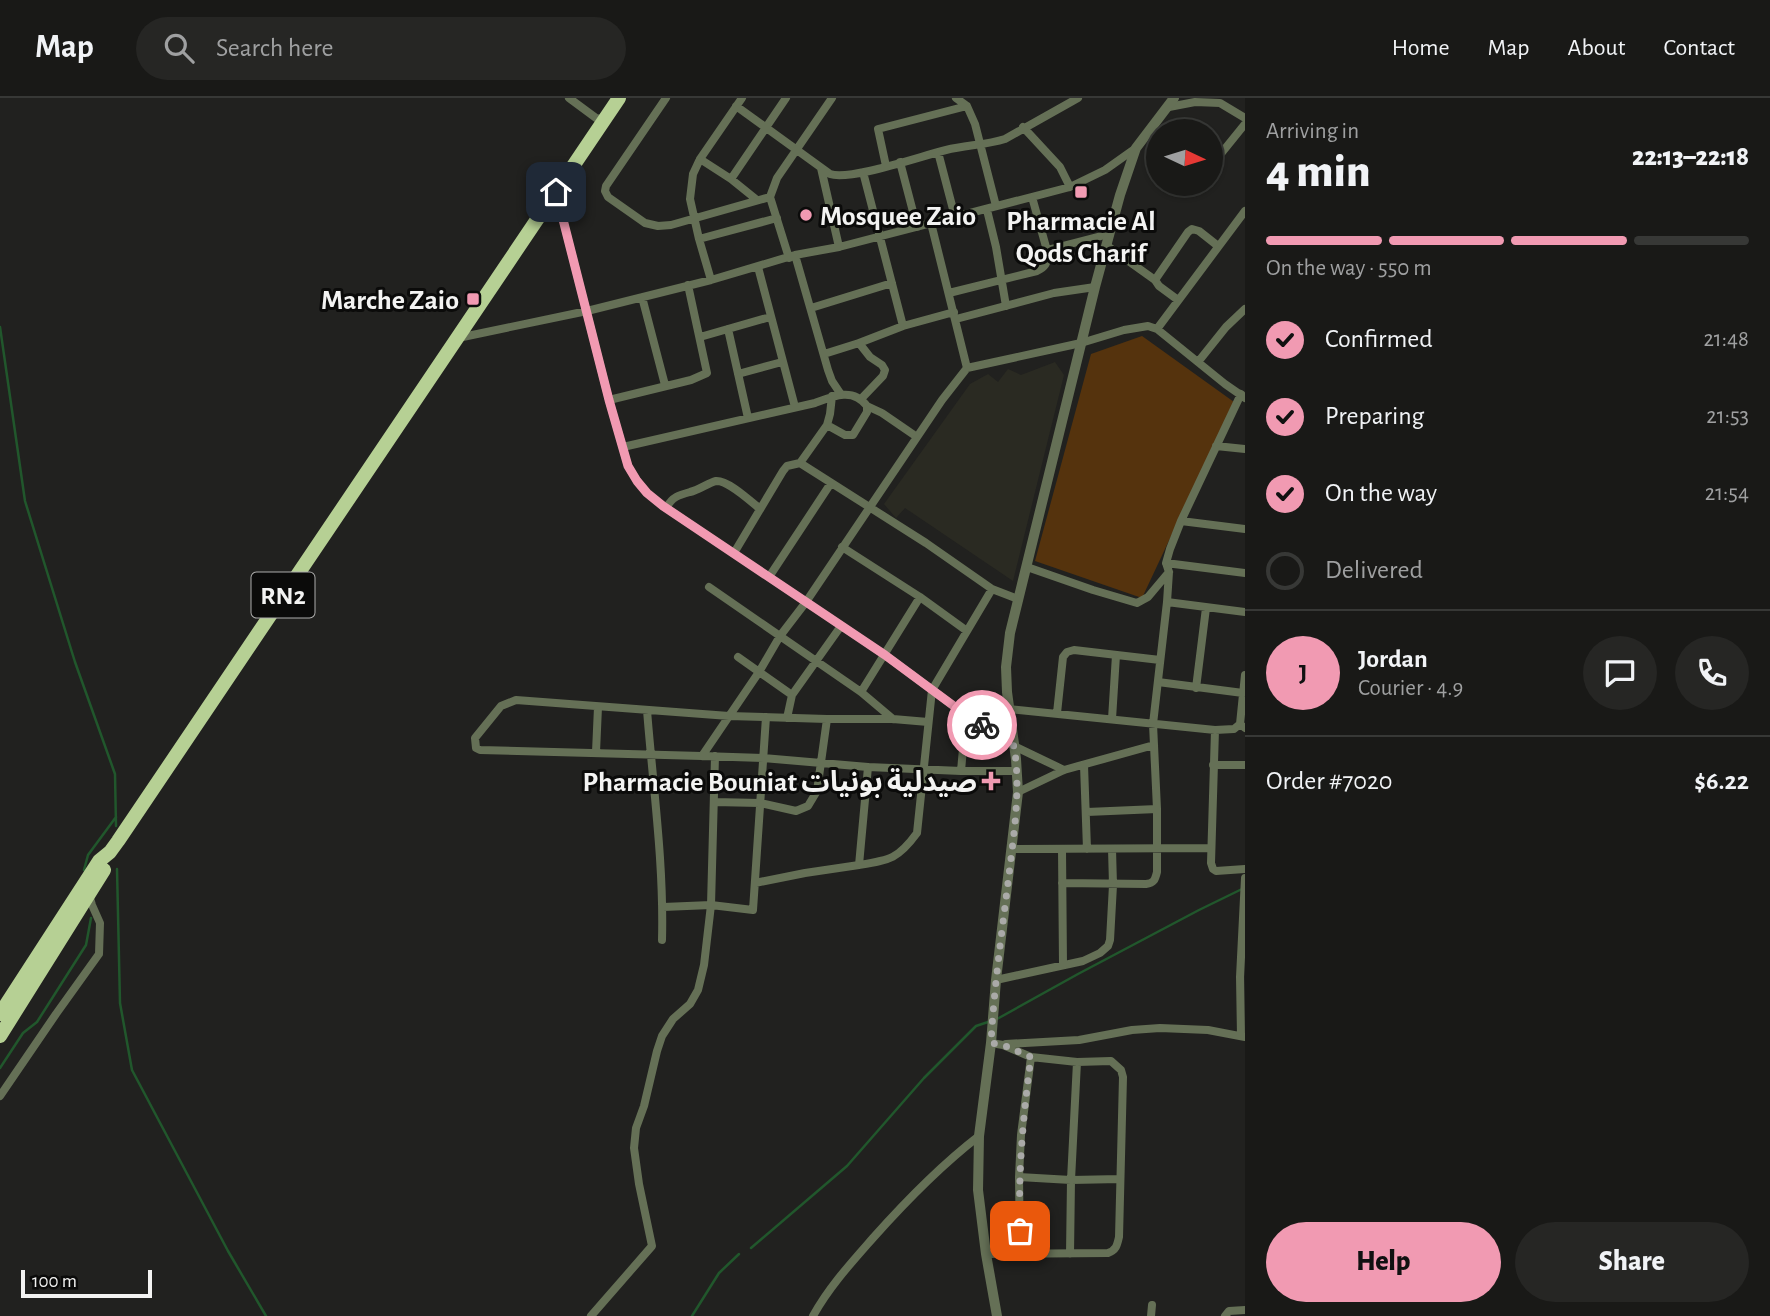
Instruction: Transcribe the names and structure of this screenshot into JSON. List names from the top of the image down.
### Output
{
  "streets": {
    "highway": ["RN2"]
  },
  "places": {
    "transit": ["Pharmacie Al Qods Charif", "Marche Zaio"],
    "other": ["Mosquee Zaio"],
    "health": ["Pharmacie Bouniat صيدلية بونيات"]
  },
  "scale_bar": "100 m",
  "north": "right",
  "page": {
    "header": "Map",
    "search": "Search here",
    "nav": [
      "Home",
      "Map",
      "About",
      "Contact"
    ],
    "heading": ["4 min", "Arriving in", "22:13–22:18"],
    "panel": [
      "Jordan",
      "Courier · 4.9",
      "Order #7020",
      "$6.22"
    ],
    "bar": "On the way · 550 m",
    "list": [
      ["Confirmed", "21:48"],
      ["Preparing", "21:53"],
      ["On the way", "21:54"],
      "Delivered"
    ],
    "round": "J",
    "buttons": ["Help", "Share"],
    "scale": "100 m"
  }
}
